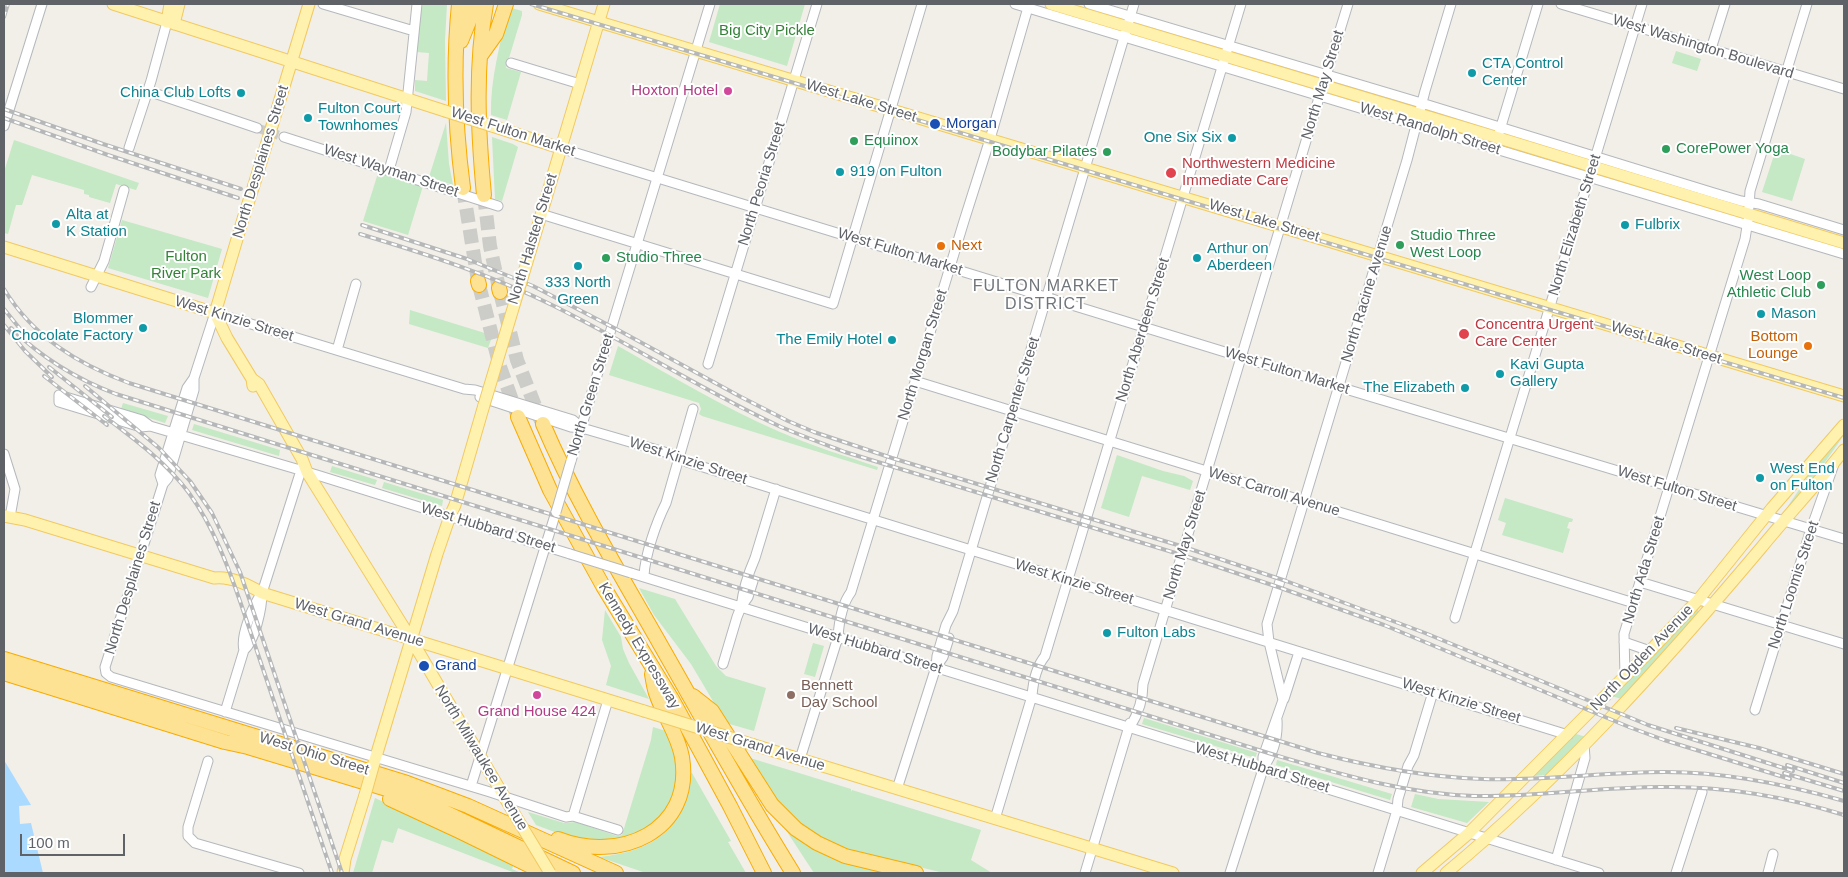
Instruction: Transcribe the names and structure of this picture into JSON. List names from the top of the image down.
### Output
{
  "streets": {
    "highway": ["Kennedy Expressway", "West Ohio Street"],
    "main road": [
      "West Lake Street",
      "West Randolph Street",
      "West Fulton Market",
      "North Desplaines Street",
      "North Halsted Street",
      "West Kinzie Street",
      "West Grand Avenue",
      "North Ogden Avenue",
      "North Milwaukee Avenue"
    ],
    "street": [
      "West Washington Boulevard",
      "North May Street",
      "West Wayman Street",
      "North Peoria Street",
      "North Elizabeth Street",
      "North Racine Avenue",
      "North Aberdeen Street",
      "North Morgan Street",
      "North Green Street",
      "North Carpenter Street",
      "West Fulton Street",
      "West Carroll Avenue",
      "West Hubbard Street",
      "North Ada Street",
      "North Loomis Street"
    ]
  },
  "crossings": [
    ["West Washington Boulevard", "North Elizabeth Street"],
    ["West Washington Boulevard", "North Ada Street"],
    ["North May Street", "West Lake Street"],
    ["North May Street", "West Randolph Street"],
    ["North May Street", "West Fulton Market"],
    ["North May Street", "West Kinzie Street"],
    ["North May Street", "West Carroll Avenue"],
    ["North May Street", "West Hubbard Street"],
    ["North May Street", "West Grand Avenue"],
    ["West Lake Street", "North Peoria Street"],
    ["West Lake Street", "North Elizabeth Street"],
    ["West Lake Street", "North Halsted Street"],
    ["West Lake Street", "North Racine Avenue"],
    ["West Lake Street", "North Aberdeen Street"],
    ["West Lake Street", "North Morgan Street"],
    ["West Lake Street", "North Green Street"],
    ["West Lake Street", "North Carpenter Street"],
    ["West Lake Street", "North Ada Street"],
    ["West Randolph Street", "North Elizabeth Street"],
    ["West Randolph Street", "North Racine Avenue"],
    ["West Randolph Street", "North Aberdeen Street"],
    ["West Randolph Street", "North Morgan Street"],
    ["West Randolph Street", "North Carpenter Street"],
    ["West Randolph Street", "North Ada Street"],
    ["West Fulton Market", "North Desplaines Street"],
    ["West Fulton Market", "North Peoria Street"],
    ["West Fulton Market", "North Elizabeth Street"],
    ["West Fulton Market", "North Halsted Street"],
    ["West Fulton Market", "North Racine Avenue"],
    ["West Fulton Market", "North Aberdeen Street"],
    ["West Fulton Market", "North Morgan Street"],
    ["West Fulton Market", "North Green Street"],
    ["West Fulton Market", "North Carpenter Street"],
    ["West Fulton Market", "West Fulton Street"],
    ["North Desplaines Street", "West Kinzie Street"],
    ["North Desplaines Street", "West Hubbard Street"],
    ["North Desplaines Street", "West Grand Avenue"],
    ["North Desplaines Street", "West Ohio Street"],
    ["North Desplaines Street", "North Milwaukee Avenue"],
    ["North Elizabeth Street", "West Fulton Street"],
    ["North Elizabeth Street", "West Carroll Avenue"],
    ["North Halsted Street", "West Hubbard Street"],
    ["North Halsted Street", "West Grand Avenue"],
    ["North Halsted Street", "West Ohio Street"],
    ["North Halsted Street", "North Milwaukee Avenue"],
    ["North Racine Avenue", "West Kinzie Street"],
    ["North Racine Avenue", "West Carroll Avenue"],
    ["North Racine Avenue", "West Hubbard Street"],
    ["West Kinzie Street", "North Aberdeen Street"],
    ["West Kinzie Street", "North Morgan Street"],
    ["West Kinzie Street", "North Green Street"],
    ["West Kinzie Street", "North Carpenter Street"],
    ["West Kinzie Street", "North Ogden Avenue"],
    ["West Kinzie Street", "North Milwaukee Avenue"],
    ["North Aberdeen Street", "West Carroll Avenue"],
    ["North Aberdeen Street", "West Hubbard Street"],
    ["North Aberdeen Street", "West Grand Avenue"],
    ["North Morgan Street", "West Carroll Avenue"],
    ["North Morgan Street", "West Hubbard Street"],
    ["North Morgan Street", "West Grand Avenue"],
    ["North Green Street", "West Hubbard Street"],
    ["North Green Street", "West Grand Avenue"],
    ["North Green Street", "West Ohio Street"],
    ["North Green Street", "North Milwaukee Avenue"],
    ["North Carpenter Street", "West Carroll Avenue"],
    ["North Carpenter Street", "West Hubbard Street"],
    ["North Carpenter Street", "West Grand Avenue"],
    ["West Fulton Street", "North Ada Street"],
    ["West Fulton Street", "North Loomis Street"],
    ["West Fulton Street", "North Ogden Avenue"],
    ["West Carroll Avenue", "North Ada Street"],
    ["West Hubbard Street", "North Ogden Avenue"],
    ["West Hubbard Street", "North Milwaukee Avenue"],
    ["North Ada Street", "North Ogden Avenue"],
    ["North Loomis Street", "North Ogden Avenue"],
    ["West Grand Avenue", "North Milwaukee Avenue"],
    ["West Ohio Street", "North Milwaukee Avenue"]
  ],
  "districts": ["FULTON MARKET DISTRICT"],
  "parks": ["Big City Pickle", "Fulton River Park"],
  "places": [
    "CTA Control Center",
    "Hoxton Hotel",
    "China Club Lofts",
    "Fulton Court Townhomes",
    "Morgan",
    "One Six Six",
    "Equinox",
    "CorePower Yoga",
    "Bodybar Pilates",
    "919 on Fulton",
    "Northwestern Medicine Immediate Care",
    "Alta at K Station",
    "Fulbrix",
    "Studio Three West Loop",
    "Next",
    "Studio Three",
    "Arthur on Aberdeen",
    "333 North Green",
    "West Loop Athletic Club",
    "Mason",
    "Blommer Chocolate Factory",
    "Concentra Urgent Care Center",
    "The Emily Hotel",
    "Bottom Lounge",
    "Kavi Gupta Gallery",
    "The Elizabeth",
    "West End on Fulton",
    "Fulton Labs",
    "Grand",
    "Grand House 424",
    "Bennett Day School"
  ],
  "scale_bar": "100 m"
}
